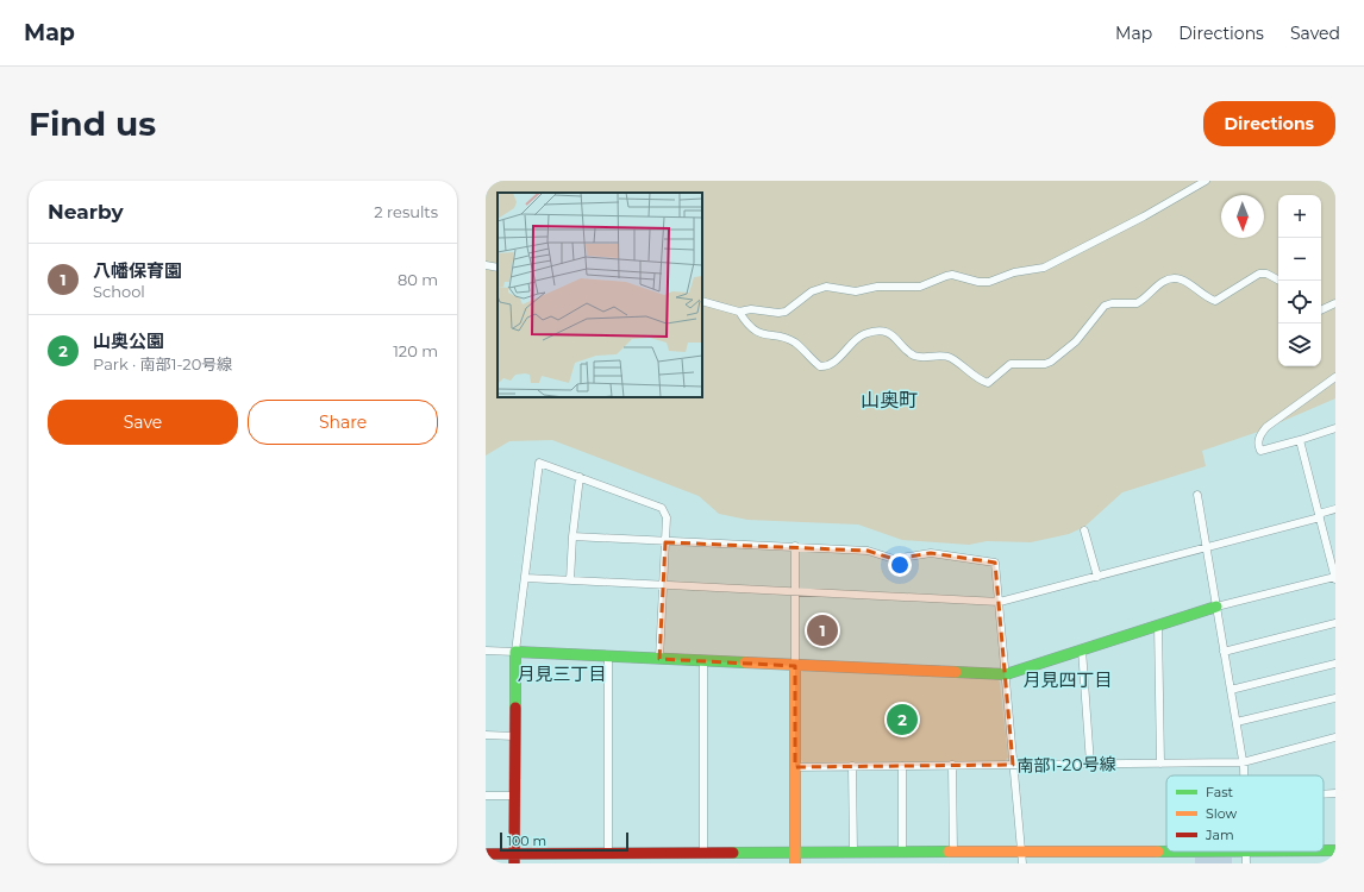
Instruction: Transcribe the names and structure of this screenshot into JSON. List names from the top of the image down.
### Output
{
  "streets": {
    "street": ["南部1-20号線"]
  },
  "districts": ["山奥町", "月見三丁目", "月見四丁目"],
  "legend": ["Fast", "Slow", "Jam"],
  "scale_bar": "100 m",
  "north": "bottom",
  "page": {
    "header": "Map",
    "nav": ["Map", "Directions", "Saved"],
    "buttons": [
      "Directions",
      ["Save", "Share"]
    ],
    "title": "Find us",
    "heading": ["Nearby", "2 results"],
    "map_buttons": ["+", "−"],
    "list": [
      {
        "mark": "1",
        "name": "八幡保育園",
        "note": "School",
        "value": "80 m"
      },
      {
        "mark": "2",
        "name": "山奥公園",
        "note": "Park · 南部1-20号線",
        "value": "120 m"
      }
    ],
    "pins": ["1", "2"],
    "scale": "100 m"
  }
}
